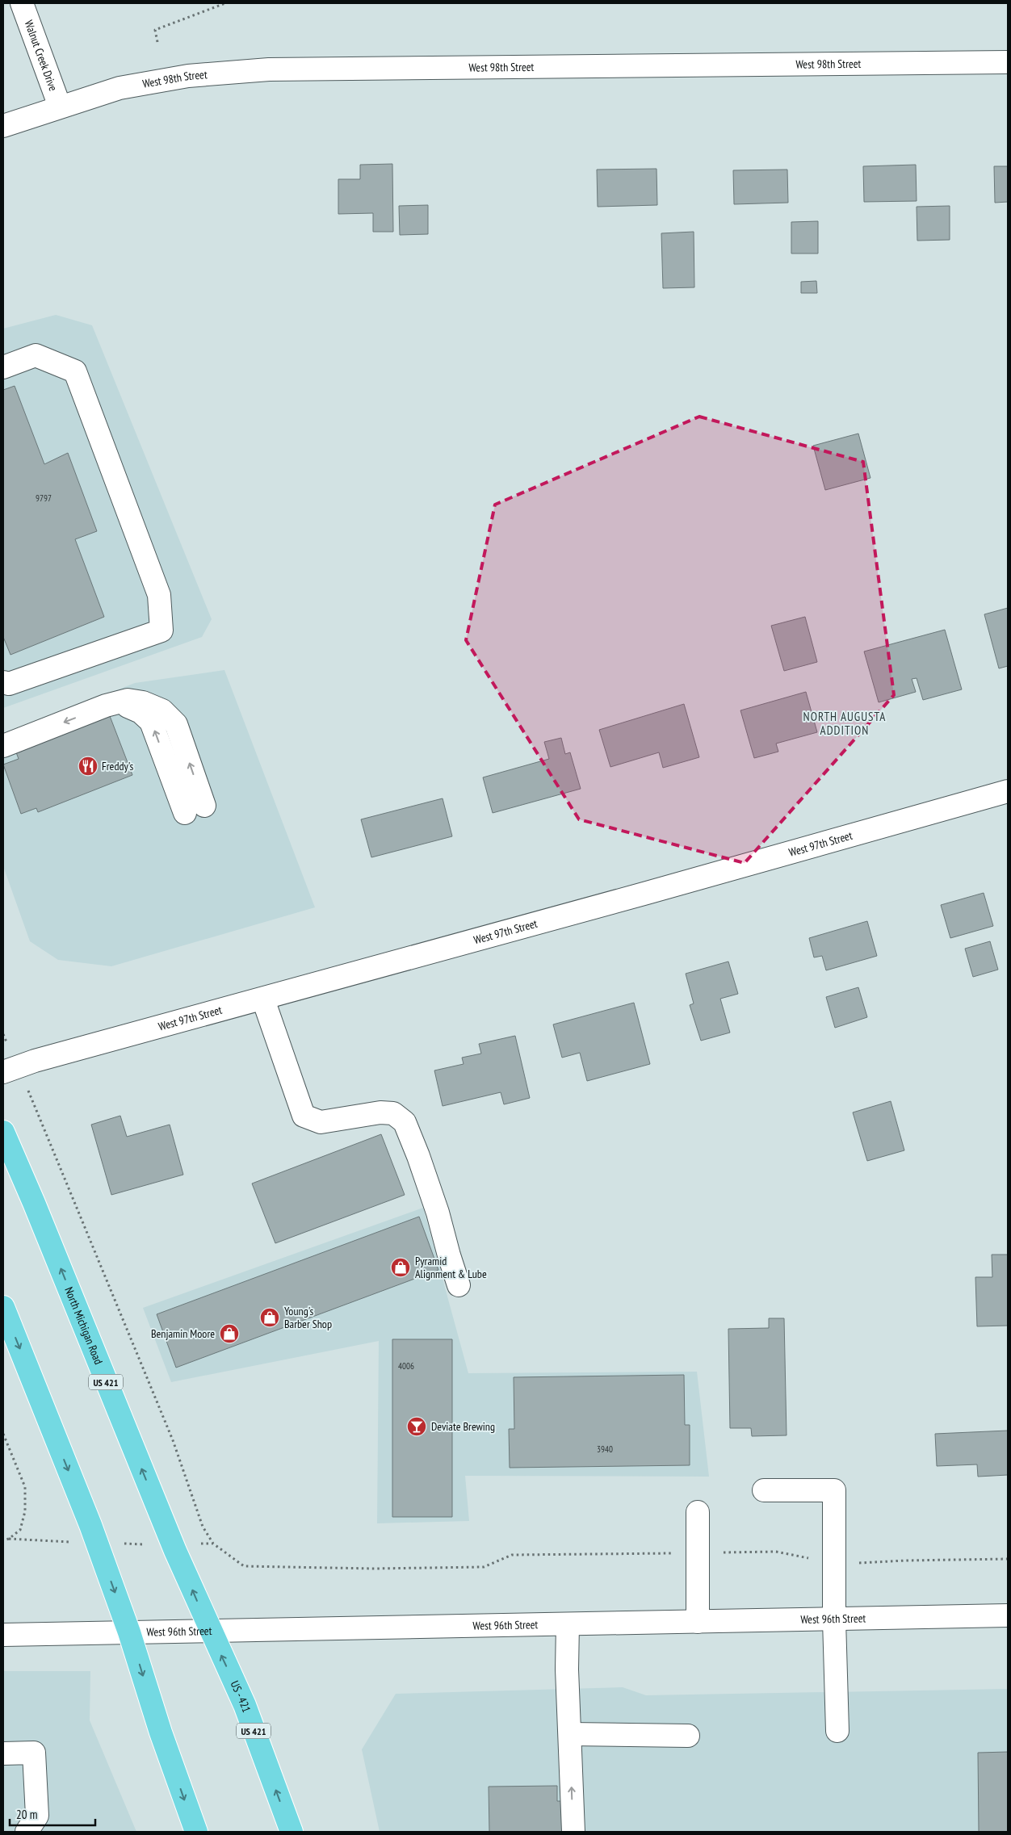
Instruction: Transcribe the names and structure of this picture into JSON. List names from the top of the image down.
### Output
{
  "streets": {
    "main road": ["North Michigan Road", "US 421", "US - 421"],
    "street": [
      "Walnut Creek Drive",
      "West 98th Street",
      "West 97th Street",
      "West 96th Street"
    ]
  },
  "crossings": [
    ["Walnut Creek Drive", "West 98th Street"],
    ["North Michigan Road", "West 96th Street"],
    ["North Michigan Road", "US - 421"],
    ["West 96th Street", "US - 421"]
  ],
  "districts": ["NORTH AUGUSTA ADDITION"],
  "places": {
    "restaurant": ["Freddy's"],
    "shop": ["Pyramid Alignment & Lube", "Young's Barber Shop", "Benjamin Moore"],
    "bar": ["Deviate Brewing"]
  },
  "house_numbers": ["9797", "4006", "3940"],
  "scale_bar": "20 m"
}
